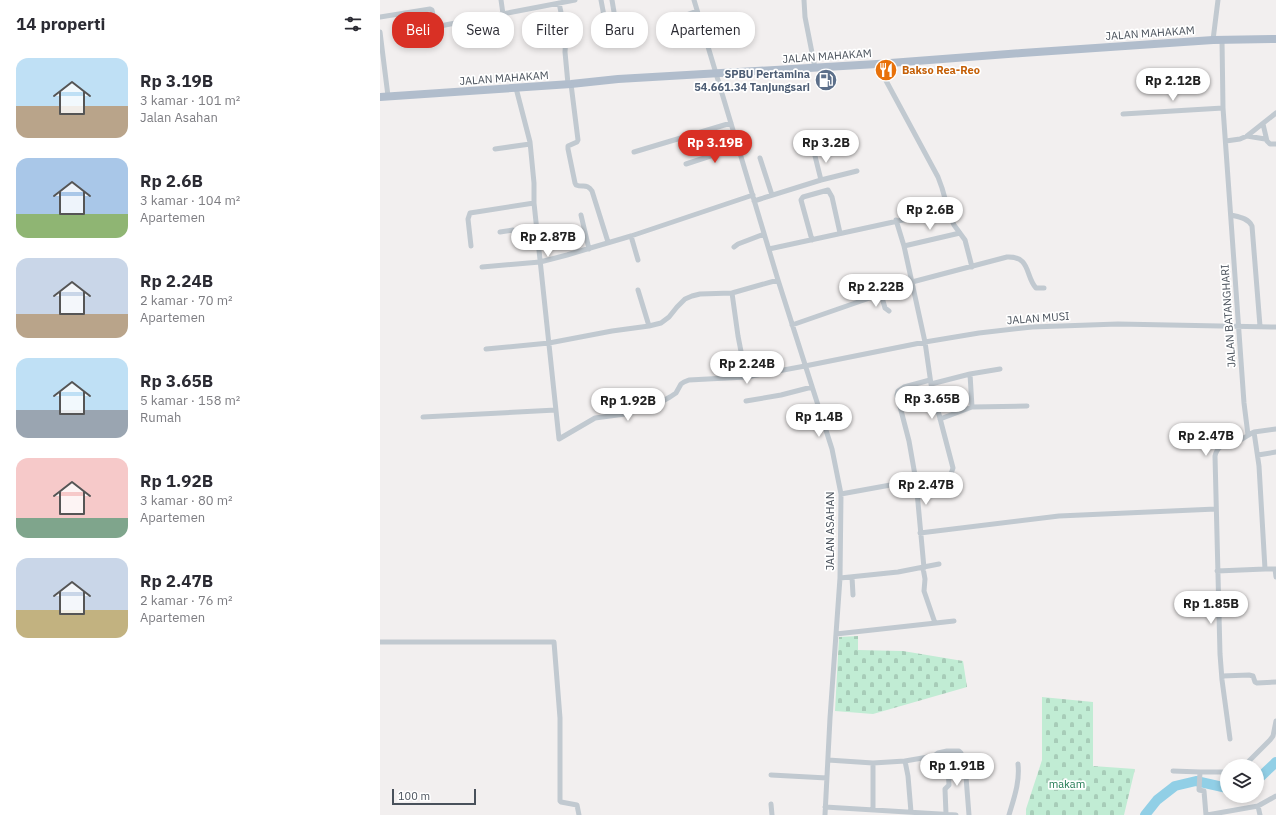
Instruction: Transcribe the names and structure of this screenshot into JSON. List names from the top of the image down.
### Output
{
  "streets": {
    "main road": ["JALAN MAHAKAM"],
    "street": ["JALAN BATANGHARI", "JALAN MUSI", "JALAN ASAHAN"]
  },
  "crossings": [
    ["JALAN MAHAKAM", "JALAN BATANGHARI"],
    ["JALAN MAHAKAM", "JALAN ASAHAN"],
    ["JALAN BATANGHARI", "JALAN MUSI"],
    ["JALAN MUSI", "JALAN ASAHAN"]
  ],
  "parks": ["makam"],
  "places": {
    "restaurant": ["Bakso Rea-Reo"],
    "fuel station": ["SPBU Pertamina 54.661.34 Tanjungsari"]
  },
  "scale_bar": "100 m",
  "page": {
    "heading": "14 properti",
    "chip": [
      "Beli",
      "Sewa",
      "Filter",
      "Baru",
      "Apartemen"
    ],
    "list": [
      {
        "name": "Rp 3.19B",
        "note": "3 kamar · 101 m² · Jalan Asahan"
      },
      {
        "name": "Rp 2.6B",
        "note": "3 kamar · 104 m² · Apartemen"
      },
      {
        "name": "Rp 2.24B",
        "note": "2 kamar · 70 m² · Apartemen"
      },
      {
        "name": "Rp 3.65B",
        "note": "5 kamar · 158 m² · Rumah"
      },
      {
        "name": "Rp 1.92B",
        "note": "3 kamar · 80 m² · Apartemen"
      },
      {
        "name": "Rp 2.47B",
        "note": "2 kamar · 76 m² · Apartemen"
      }
    ],
    "price": [
      "Rp 2.12B",
      "Rp 3.19B",
      "Rp 3.2B",
      "Rp 2.6B",
      "Rp 2.87B",
      "Rp 2.22B",
      "Rp 2.24B",
      "Rp 3.65B",
      "Rp 1.92B",
      "Rp 1.4B",
      "Rp 2.47B",
      "Rp 2.47B",
      "Rp 1.85B",
      "Rp 1.91B"
    ],
    "scale": "100 m"
  }
}
